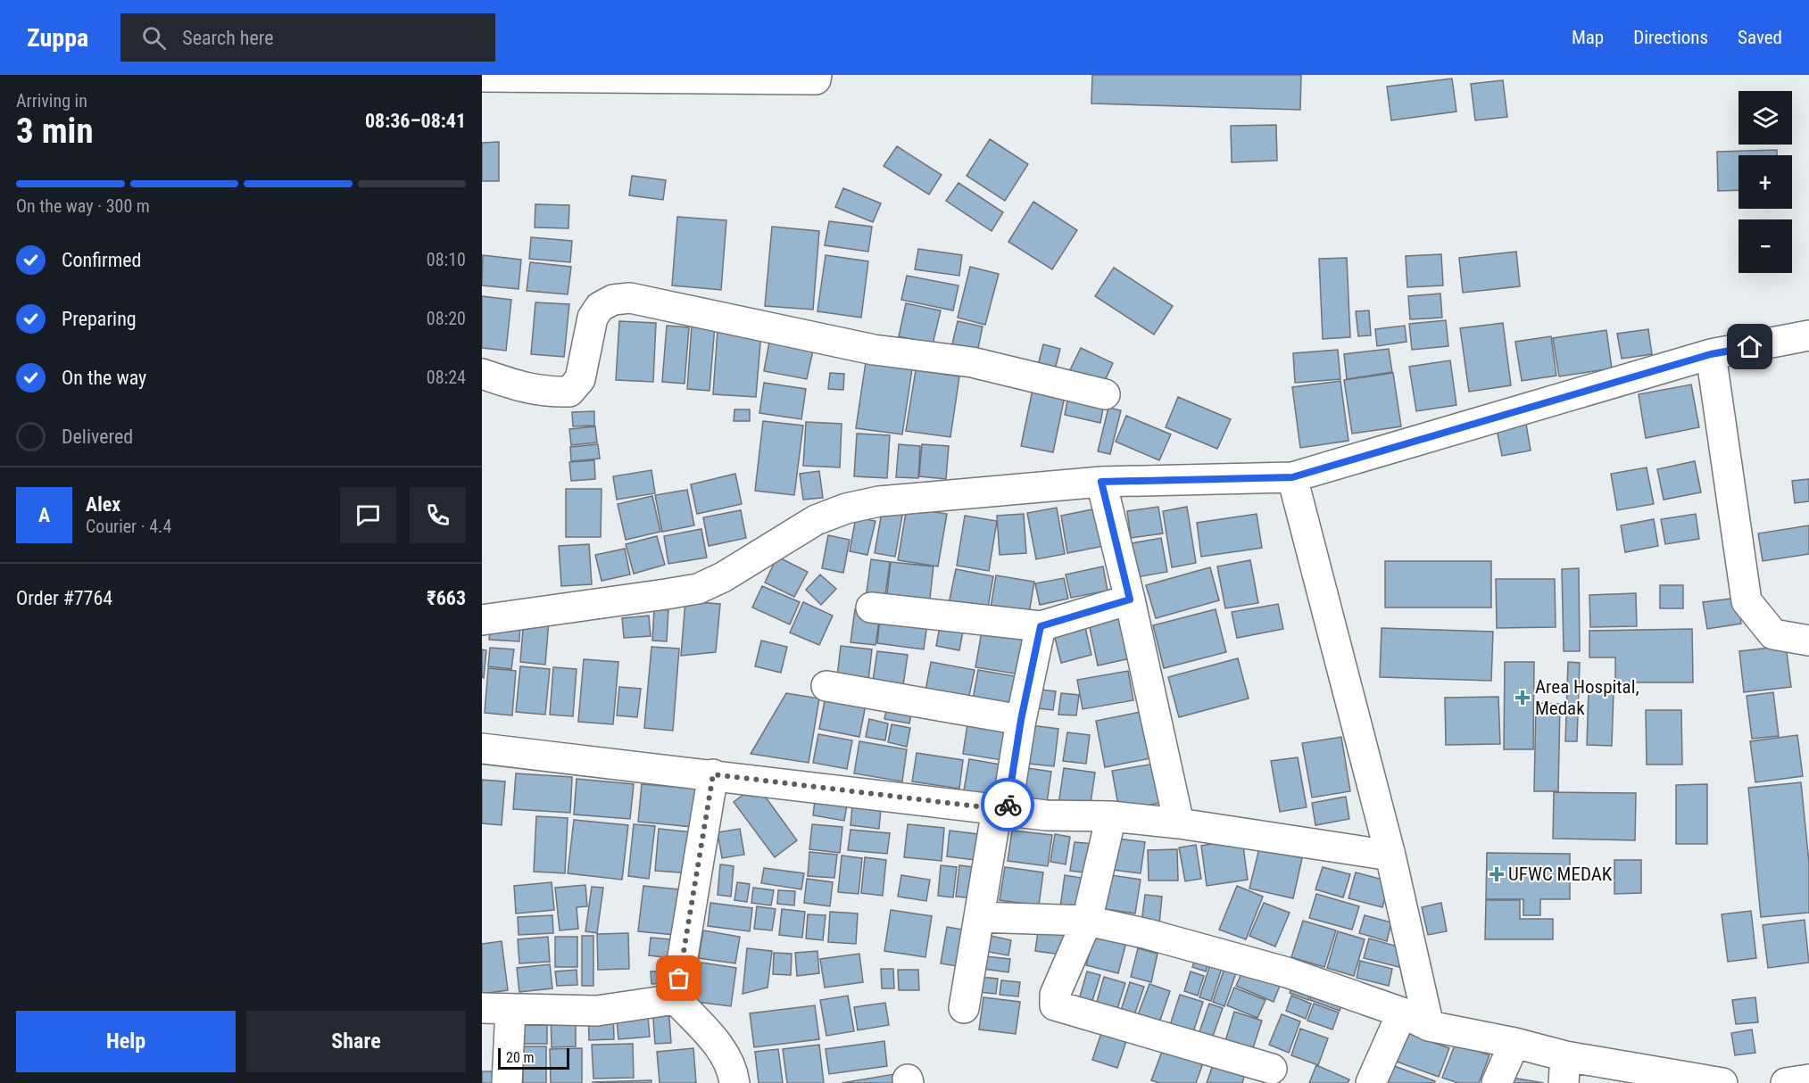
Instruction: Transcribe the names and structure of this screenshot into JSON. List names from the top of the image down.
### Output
{
  "places": {
    "health": ["Area Hospital, Medak", "UFWC MEDAK"]
  },
  "scale_bar": "20 m",
  "page": {
    "header": "Zuppa",
    "search": "Search here",
    "nav": ["Map", "Directions", "Saved"],
    "heading": ["3 min", "Arriving in", "08:36–08:41"],
    "panel": [
      "Alex",
      "Courier · 4.4",
      "Order #7764",
      "₹663"
    ],
    "map_buttons": ["+", "−"],
    "bar": "On the way · 300 m",
    "list": [
      ["Confirmed", "08:10"],
      ["Preparing", "08:20"],
      ["On the way", "08:24"],
      "Delivered"
    ],
    "round": "A",
    "buttons": ["Help", "Share"],
    "scale": "20 m"
  }
}
